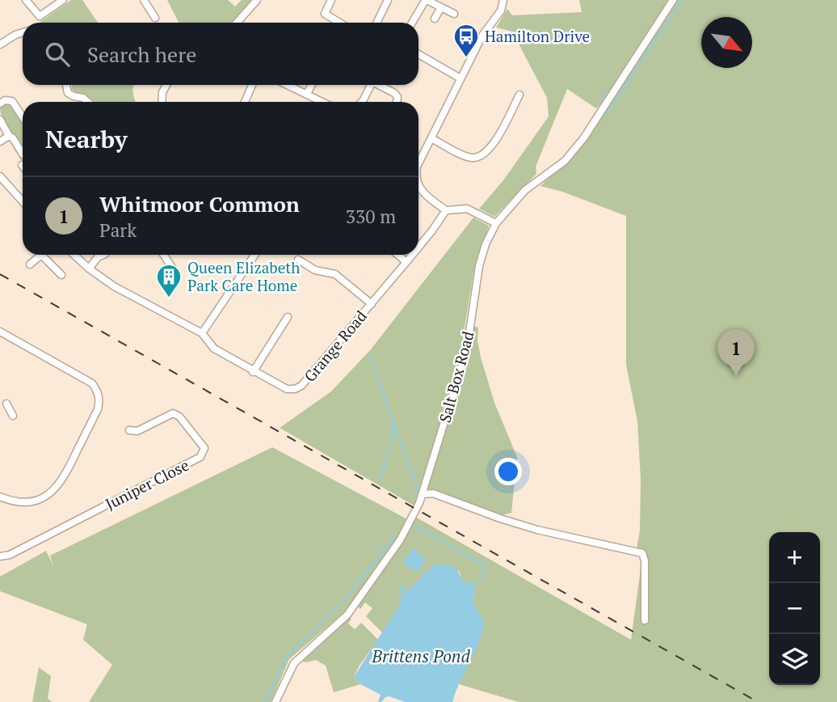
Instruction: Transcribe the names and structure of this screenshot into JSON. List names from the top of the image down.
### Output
{
  "streets": {
    "street": ["Grange Road", "Salt Box Road", "Juniper Close"]
  },
  "water": ["Brittens Pond"],
  "places": {
    "bus stop": ["Hamilton Drive"],
    "building": ["Queen Elizabeth Park Care Home"]
  },
  "north": "bottom right",
  "page": {
    "search": "Search here",
    "heading": "Nearby",
    "list": [
      {
        "mark": "1",
        "name": "Whitmoor Common",
        "note": "Park",
        "value": "330 m"
      }
    ],
    "pins": "1",
    "map_buttons": ["+", "−"]
  }
}
